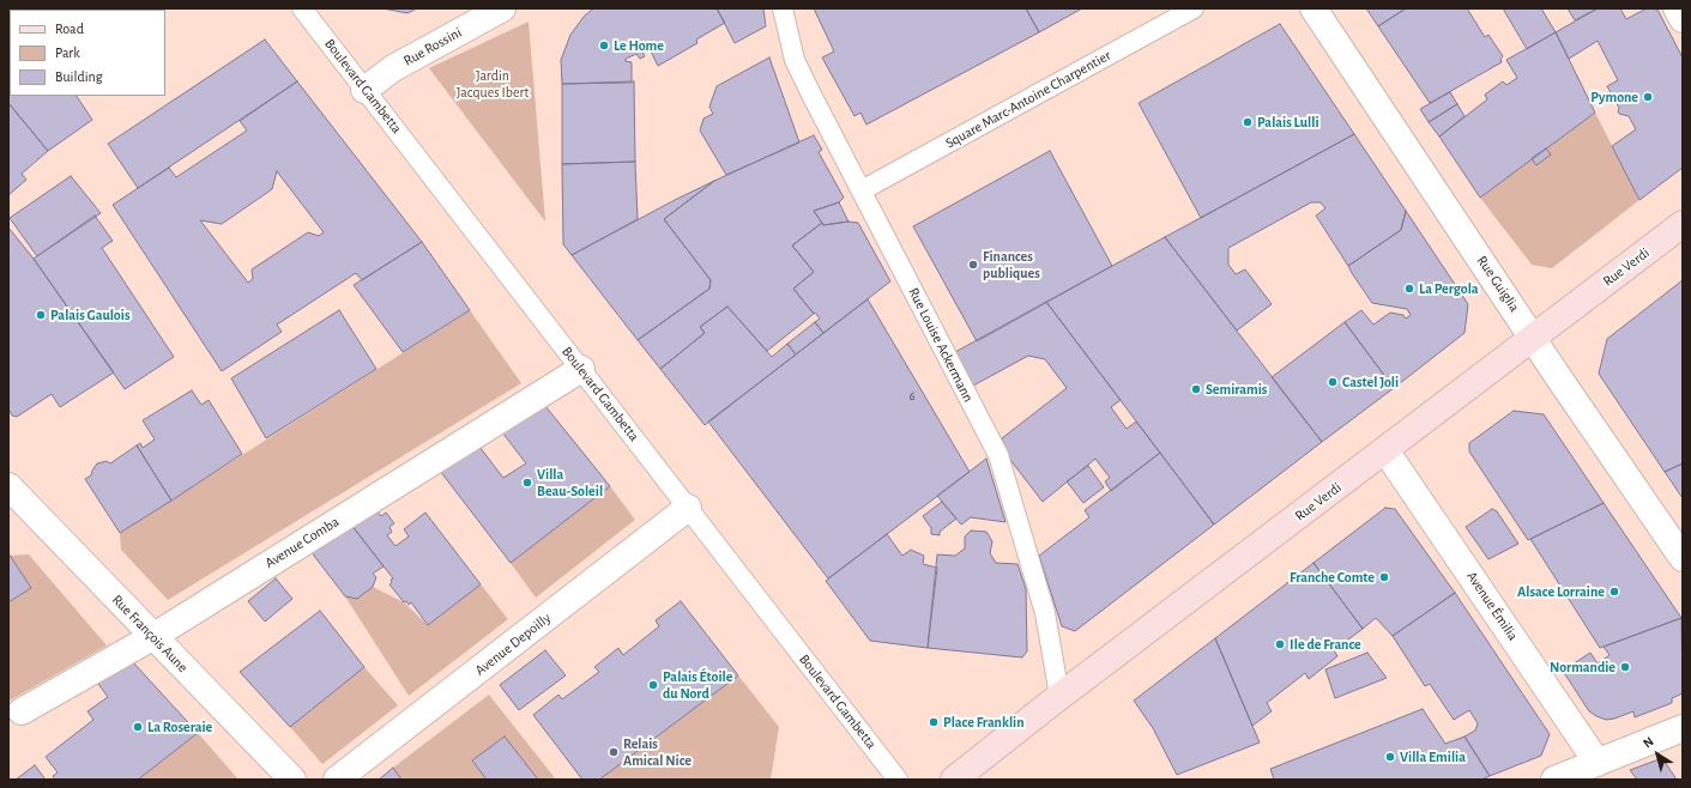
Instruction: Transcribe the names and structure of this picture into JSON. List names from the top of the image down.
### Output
{
  "streets": {
    "street": [
      "Rue Rossini",
      "Rue Verdi",
      "Rue Guiglia",
      "Avenue Comba",
      "Avenue Émilia",
      "Rue François Aune",
      "Avenue Depoilly"
    ],
    "lane": ["Boulevard Gambetta", "Square Marc-Antoine Charpentier", "Rue Louise Ackermann"]
  },
  "crossings": [
    ["Rue Rossini", "Boulevard Gambetta"],
    ["Boulevard Gambetta", "Avenue Comba"],
    ["Boulevard Gambetta", "Avenue Depoilly"],
    ["Square Marc-Antoine Charpentier", "Rue Louise Ackermann"],
    ["Rue Verdi", "Rue Guiglia"],
    ["Rue Verdi", "Rue Louise Ackermann"],
    ["Rue Verdi", "Avenue Émilia"],
    ["Avenue Comba", "Rue François Aune"]
  ],
  "parks": ["Jardin Jacques Ibert"],
  "places": [
    "Le Home",
    "Pymone",
    "Palais Lulli",
    "Finances publiques",
    "La Pergola",
    "Palais Gaulois",
    "Castel Joli",
    "Semiramis",
    "Villa Beau-Soleil",
    "Franche Comte",
    "Alsace Lorraine",
    "Ile de France",
    "Normandie",
    "Palais Étoile du Nord",
    "Place Franklin",
    "La Roseraie",
    "Relais Amical Nice",
    "Villa Emilia"
  ],
  "house_numbers": ["6"],
  "legend": ["Road", "Park", "Building"],
  "north": "top left"
}
